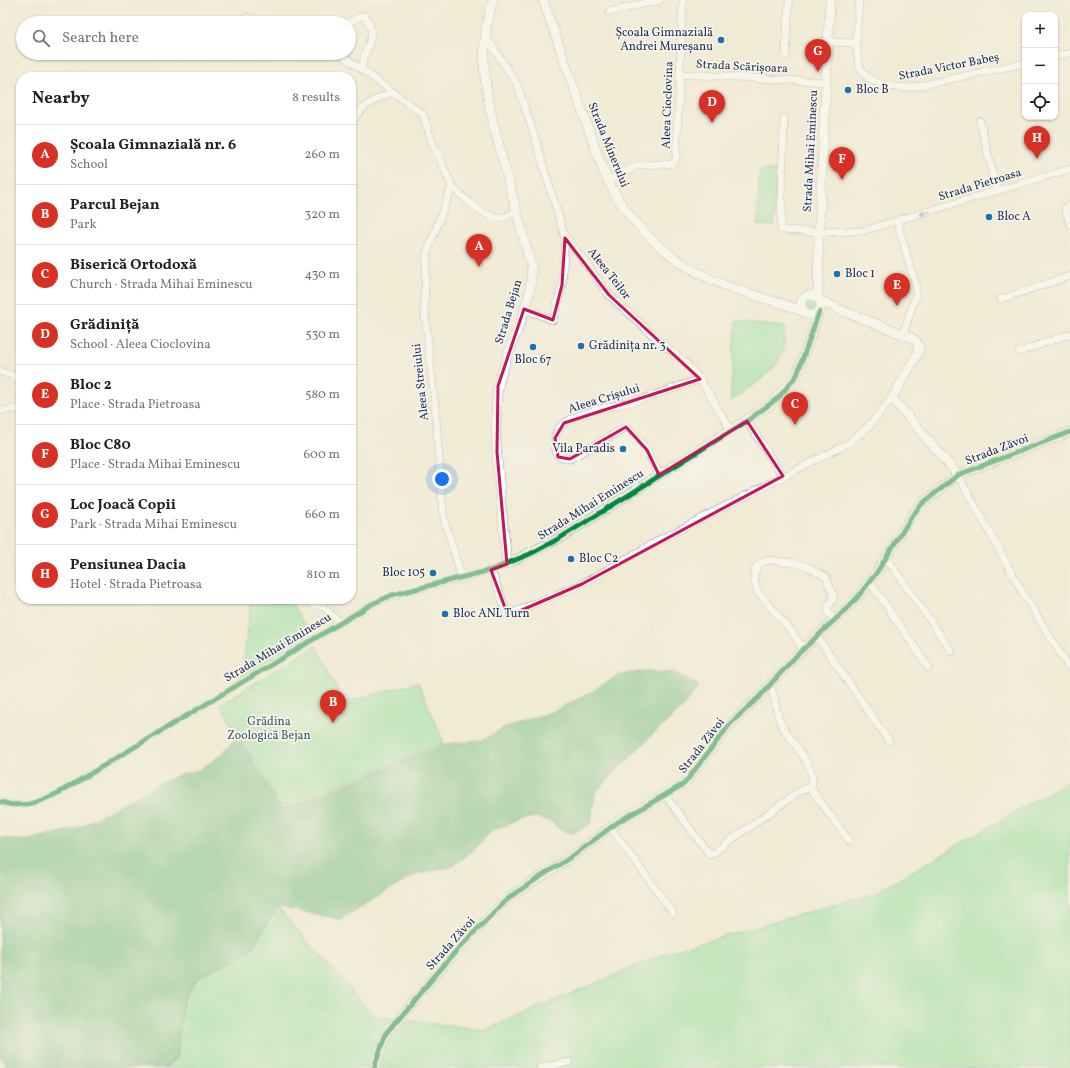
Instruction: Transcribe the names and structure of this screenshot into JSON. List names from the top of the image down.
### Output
{
  "streets": {
    "street": [
      "Strada Scărișoara",
      "Strada Victor Babeș",
      "Aleea Cioclovina",
      "Strada Minerului",
      "Strada Mihai Eminescu",
      "Strada Pietroasa",
      "Aleea Teilor",
      "Strada Bejan",
      "Aleea Streiului",
      "Aleea Crișului",
      "Strada Zăvoi"
    ]
  },
  "crossings": [
    ["Strada Scărișoara", "Aleea Cioclovina"],
    ["Strada Scărișoara", "Strada Mihai Eminescu"],
    ["Aleea Cioclovina", "Strada Minerului"],
    ["Strada Minerului", "Strada Mihai Eminescu"],
    ["Strada Mihai Eminescu", "Strada Pietroasa"],
    ["Strada Mihai Eminescu", "Aleea Teilor"],
    ["Strada Mihai Eminescu", "Strada Bejan"],
    ["Strada Mihai Eminescu", "Aleea Streiului"],
    ["Strada Mihai Eminescu", "Aleea Crișului"],
    ["Aleea Teilor", "Strada Bejan"],
    ["Aleea Teilor", "Aleea Crișului"]
  ],
  "one_way": ["Strada Pietroasa"],
  "parks": ["Grădina Zoologică Bejan"],
  "places": [
    "Școala Gimnazială Andrei Mureșanu",
    "Bloc B",
    "Bloc A",
    "Bloc 1",
    "Grădinița nr. 3",
    "Bloc 67",
    "Vila Paradis",
    "Bloc C2",
    "Bloc 105",
    "Bloc ANL Turn"
  ],
  "page": {
    "map_buttons": ["+", "−"],
    "search": "Search here",
    "pins": [
      "G",
      "D",
      "H",
      "F",
      "A",
      "E",
      "C",
      "B"
    ],
    "heading": ["Nearby", "8 results"],
    "list": [
      {
        "mark": "A",
        "name": "Școala Gimnazială nr. 6",
        "note": "School",
        "value": "260 m"
      },
      {
        "mark": "B",
        "name": "Parcul Bejan",
        "note": "Park",
        "value": "320 m"
      },
      {
        "mark": "C",
        "name": "Biserică Ortodoxă",
        "note": "Church · Strada Mihai Eminescu",
        "value": "430 m"
      },
      {
        "mark": "D",
        "name": "Grădiniță",
        "note": "School · Aleea Cioclovina",
        "value": "530 m"
      },
      {
        "mark": "E",
        "name": "Bloc 2",
        "note": "Place · Strada Pietroasa",
        "value": "580 m"
      },
      {
        "mark": "F",
        "name": "Bloc C80",
        "note": "Place · Strada Mihai Eminescu",
        "value": "600 m"
      },
      {
        "mark": "G",
        "name": "Loc Joacă Copii",
        "note": "Park · Strada Mihai Eminescu",
        "value": "660 m"
      },
      {
        "mark": "H",
        "name": "Pensiunea Dacia",
        "note": "Hotel · Strada Pietroasa",
        "value": "810 m"
      }
    ]
  }
}
